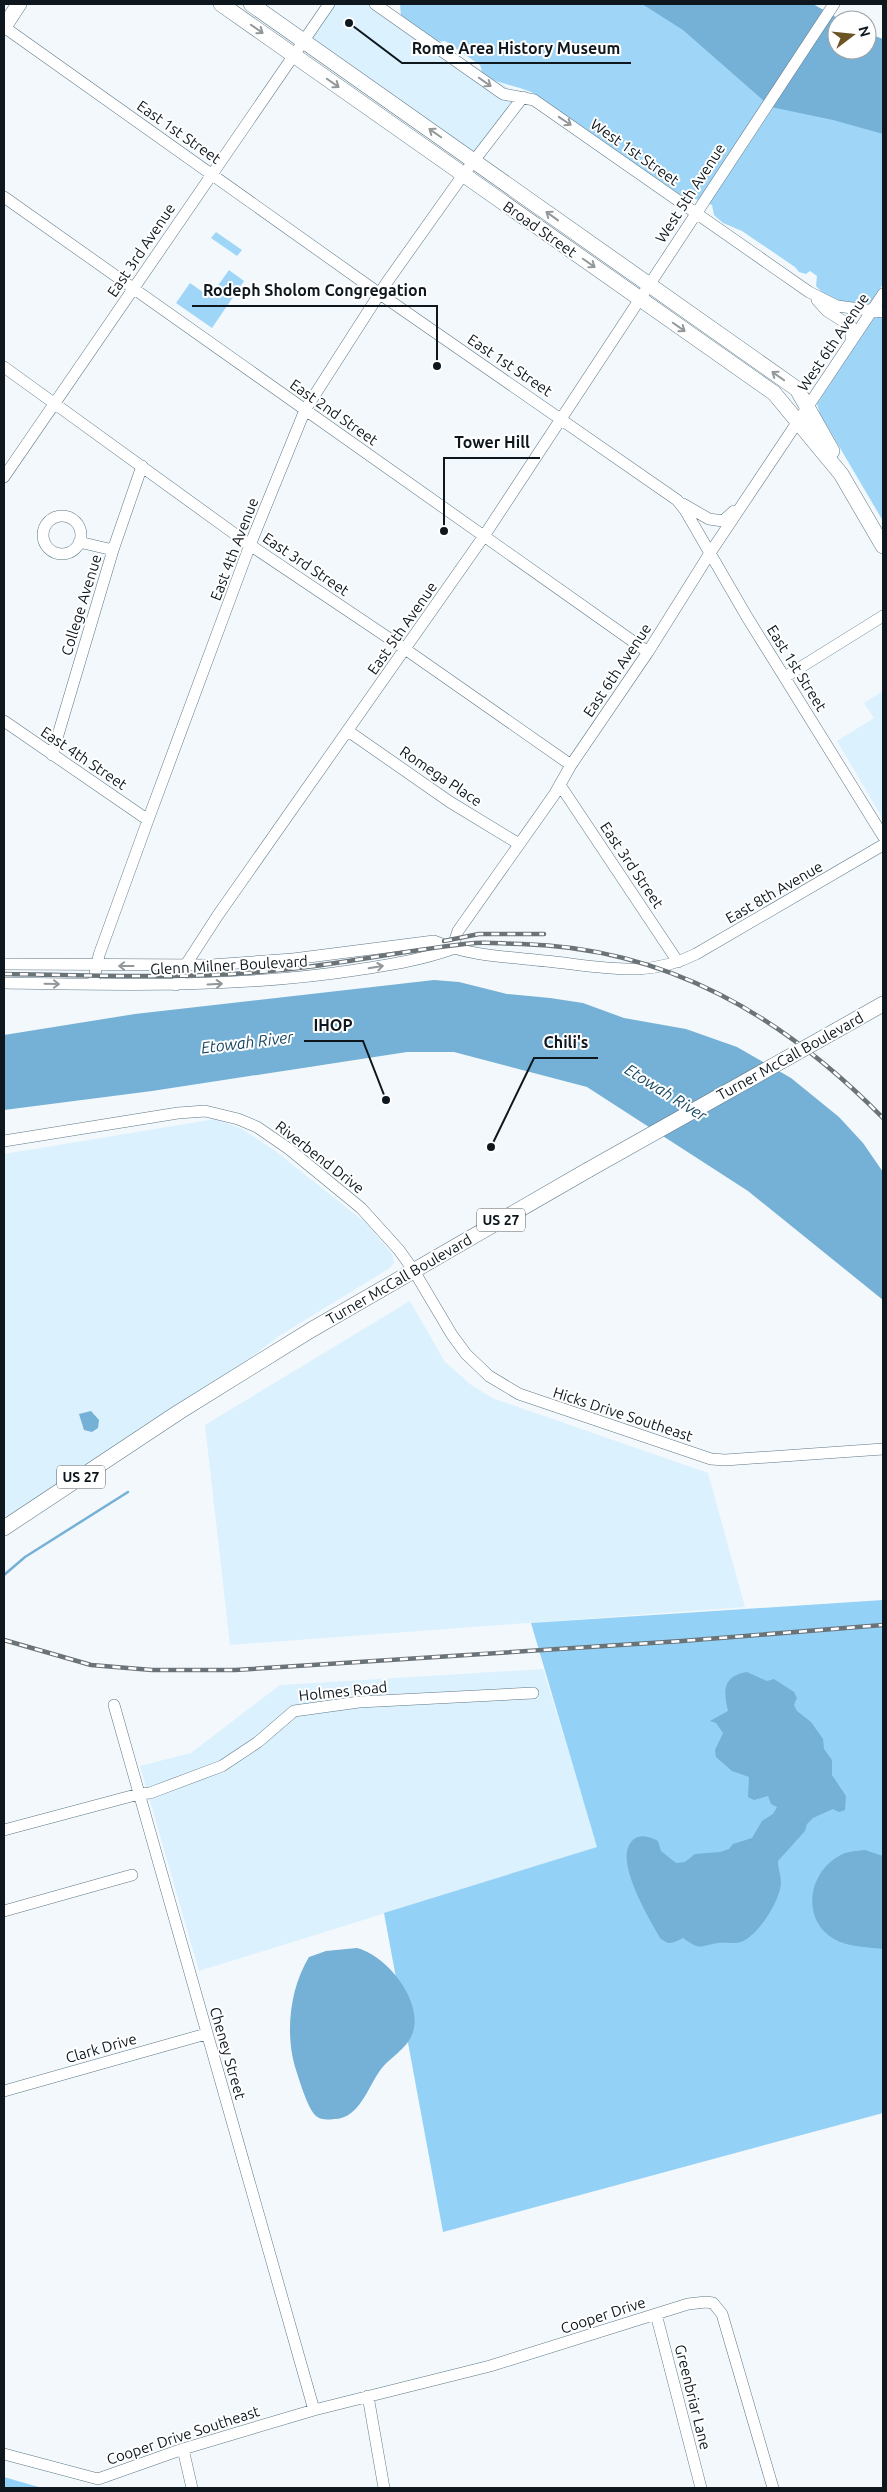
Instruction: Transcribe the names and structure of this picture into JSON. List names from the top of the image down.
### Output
{
  "streets": {
    "main road": ["Broad Street", "Turner McCall Boulevard", "US 27"],
    "street": [
      "East 1st Street",
      "West 1st Street",
      "West 5th Avenue",
      "East 3rd Avenue",
      "West 6th Avenue",
      "East 2nd Street",
      "East 4th Avenue",
      "East 3rd Street",
      "College Avenue",
      "East 5th Avenue",
      "East 6th Avenue",
      "East 4th Street",
      "Romega Place",
      "East 8th Avenue",
      "Glenn Milner Boulevard",
      "Riverbend Drive",
      "Hicks Drive Southeast",
      "Holmes Road",
      "Clark Drive",
      "Cheney Street",
      "Cooper Drive",
      "Greenbriar Lane",
      "Cooper Drive Southeast"
    ]
  },
  "crossings": [
    ["East 1st Street", "East 3rd Avenue"],
    ["East 1st Street", "East 4th Avenue"],
    ["East 1st Street", "East 5th Avenue"],
    ["East 1st Street", "East 6th Avenue"],
    ["West 1st Street", "West 5th Avenue"],
    ["West 1st Street", "West 6th Avenue"],
    ["West 1st Street", "East 4th Avenue"],
    ["West 5th Avenue", "Broad Street"],
    ["West 5th Avenue", "East 5th Avenue"],
    ["Broad Street", "East 3rd Avenue"],
    ["Broad Street", "West 6th Avenue"],
    ["Broad Street", "East 4th Avenue"],
    ["Broad Street", "East 5th Avenue"],
    ["Broad Street", "East 6th Avenue"],
    ["East 3rd Avenue", "East 2nd Street"],
    ["East 3rd Avenue", "East 3rd Street"],
    ["West 6th Avenue", "East 6th Avenue"],
    ["East 2nd Street", "East 4th Avenue"],
    ["East 2nd Street", "East 5th Avenue"],
    ["East 2nd Street", "East 6th Avenue"],
    ["East 4th Avenue", "East 3rd Street"],
    ["East 4th Avenue", "East 4th Street"],
    ["East 4th Avenue", "Glenn Milner Boulevard"],
    ["East 3rd Street", "College Avenue"],
    ["East 3rd Street", "East 5th Avenue"],
    ["East 3rd Street", "East 6th Avenue"],
    ["East 3rd Street", "East 8th Avenue"],
    ["East 3rd Street", "Glenn Milner Boulevard"],
    ["College Avenue", "East 4th Street"],
    ["East 5th Avenue", "Romega Place"],
    ["East 5th Avenue", "Glenn Milner Boulevard"],
    ["East 6th Avenue", "Romega Place"],
    ["East 6th Avenue", "Glenn Milner Boulevard"],
    ["East 8th Avenue", "Glenn Milner Boulevard"],
    ["Turner McCall Boulevard", "Riverbend Drive"],
    ["Turner McCall Boulevard", "Hicks Drive Southeast"],
    ["Riverbend Drive", "Hicks Drive Southeast"],
    ["Holmes Road", "Cheney Street"],
    ["Clark Drive", "Cheney Street"],
    ["Cheney Street", "Cooper Drive"],
    ["Cheney Street", "Cooper Drive Southeast"],
    ["Cooper Drive", "Greenbriar Lane"],
    ["Cooper Drive", "Cooper Drive Southeast"]
  ],
  "one_way": ["West 1st Street"],
  "water": ["Etowah River"],
  "places": [
    "Rome Area History Museum",
    "Rodeph Sholom Congregation",
    "Tower Hill",
    "IHOP",
    "Chili's"
  ],
  "north": "right"
}
